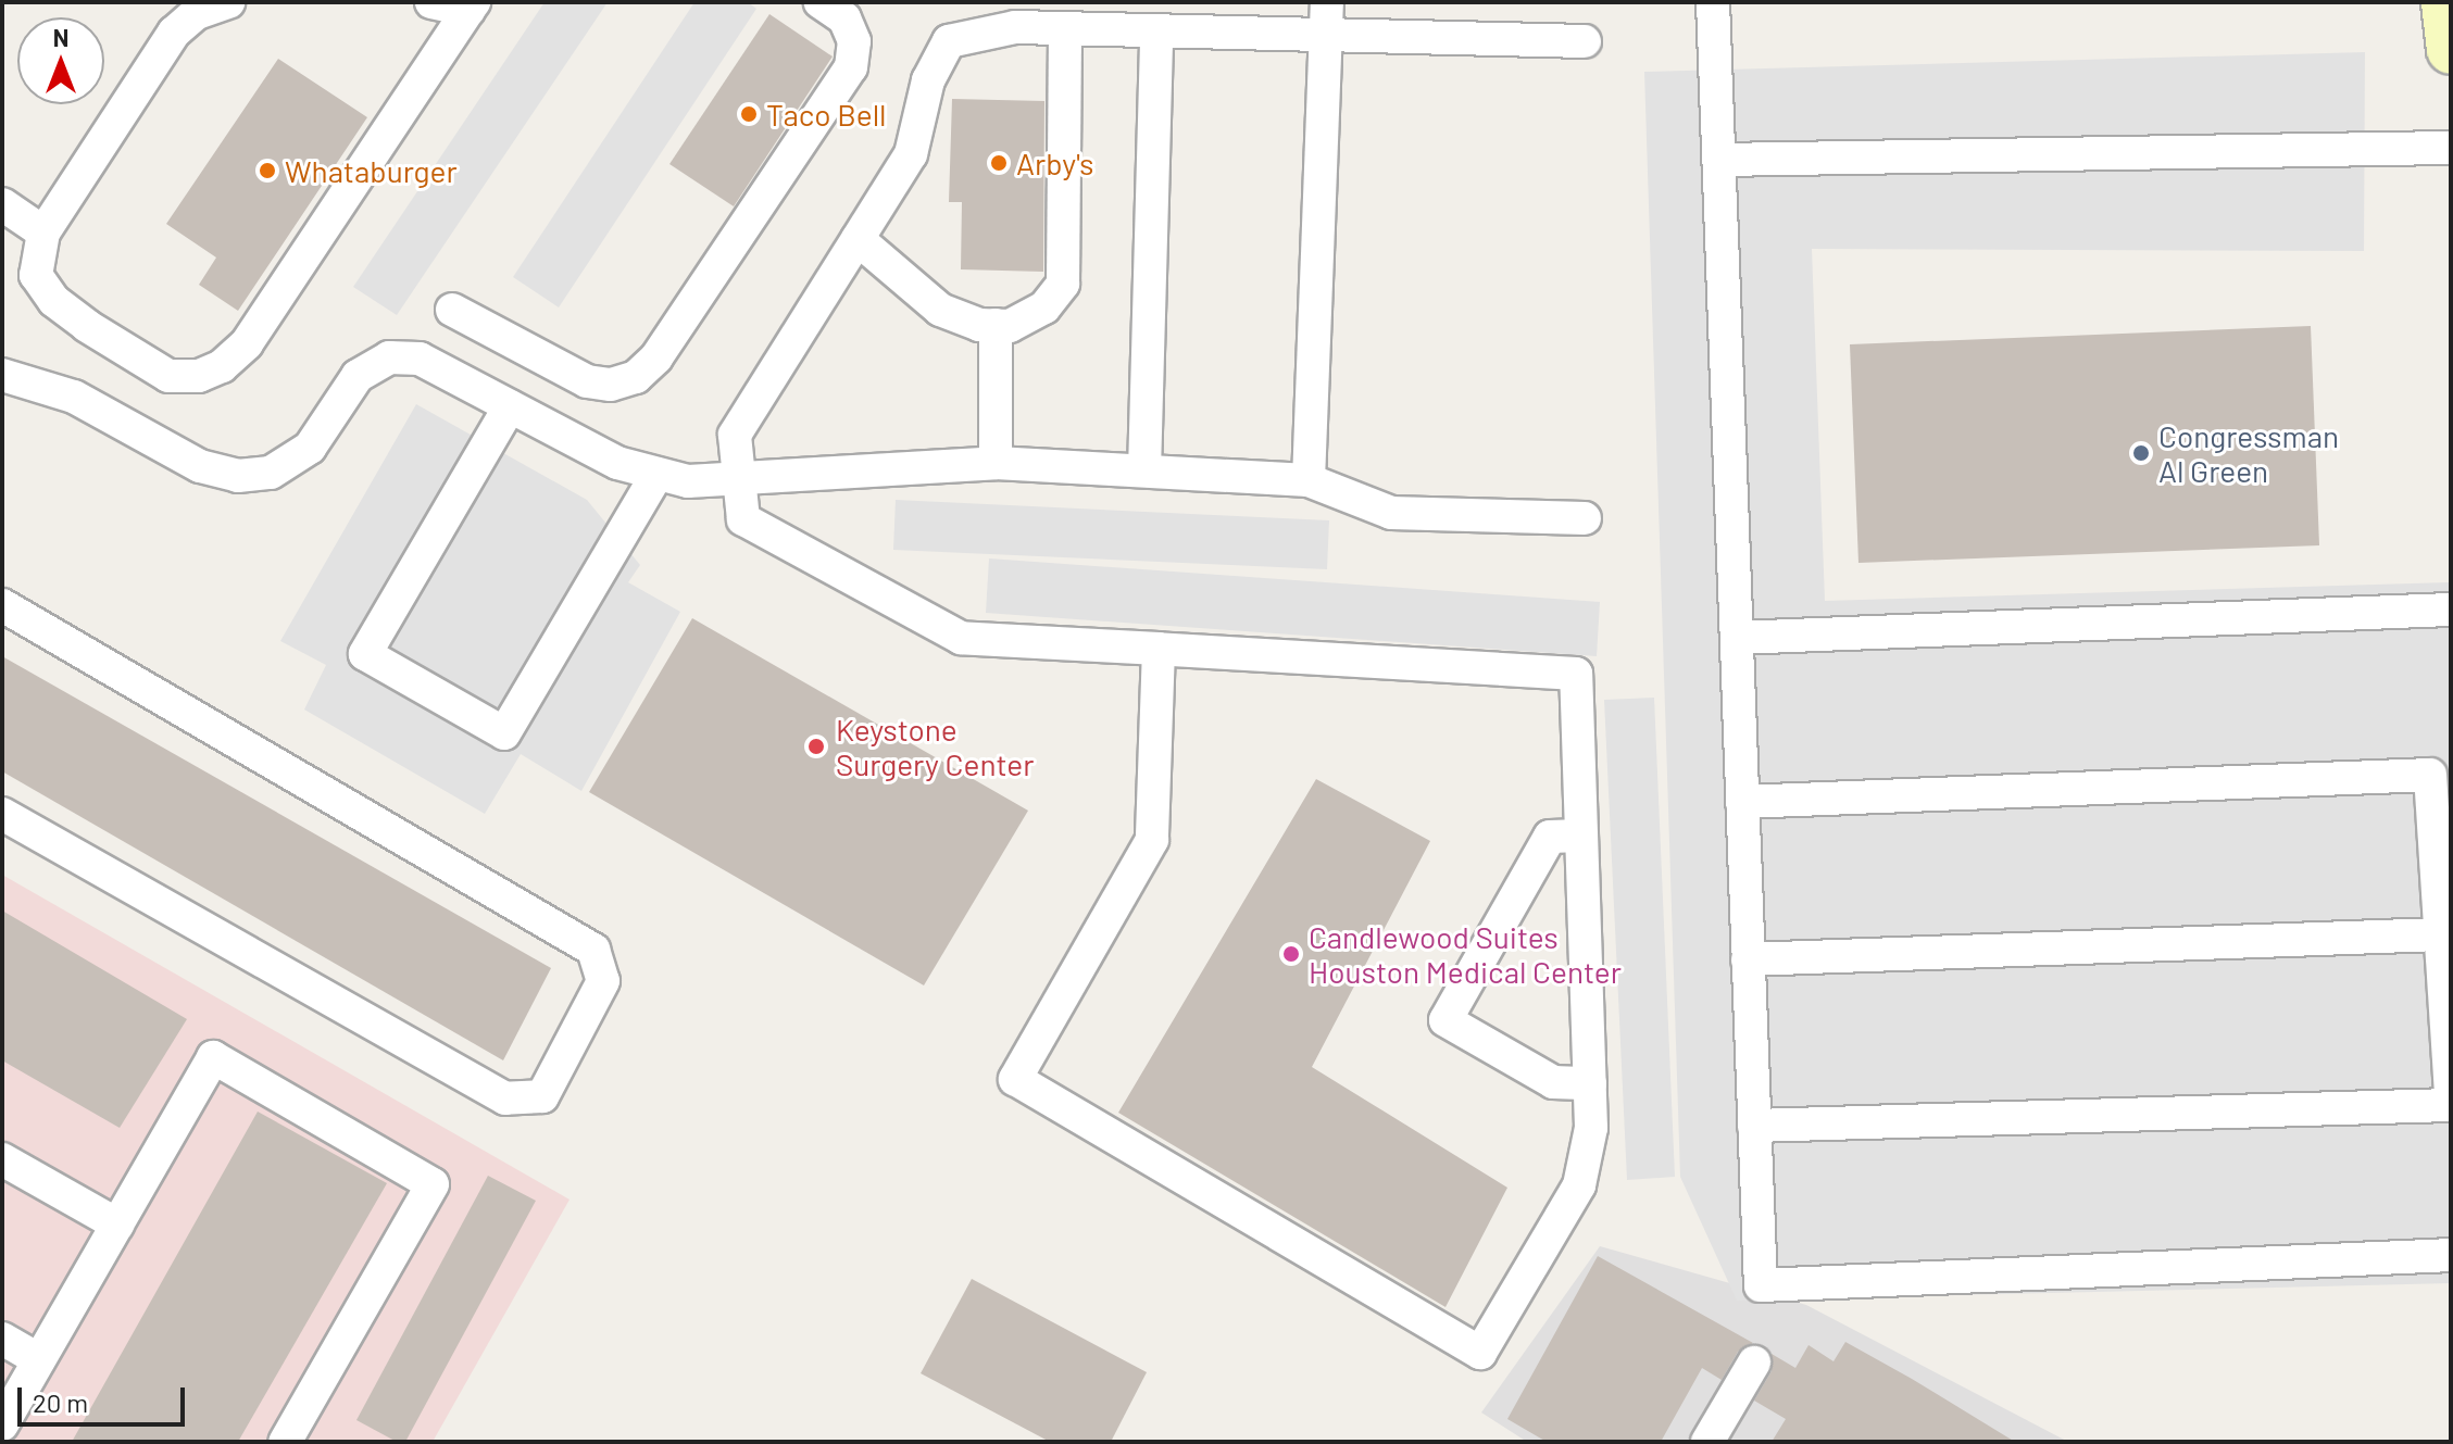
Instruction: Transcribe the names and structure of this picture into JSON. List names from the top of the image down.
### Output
{
  "places": [
    "Taco Bell",
    "Arby's",
    "Whataburger",
    "Congressman Al Green",
    "Keystone Surgery Center",
    "Candlewood Suites Houston Medical Center"
  ],
  "scale_bar": "20 m",
  "north": "top"
}
